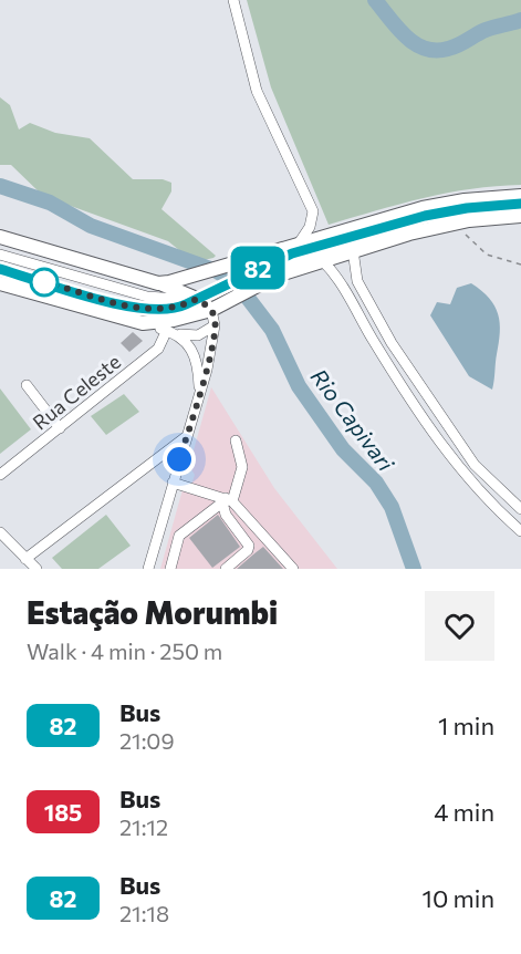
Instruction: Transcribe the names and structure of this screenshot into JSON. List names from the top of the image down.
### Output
{
  "streets": {
    "street": ["Rua Celeste"]
  },
  "water": ["Rio Capivari"],
  "lines": ["bus line 82"],
  "page": {
    "on_map": "82",
    "heading": ["Estação Morumbi", "Walk · 4 min · 250 m"],
    "list": [
      {
        "mark": "82",
        "name": "Bus",
        "note": "21:09",
        "value": "1 min"
      },
      {
        "mark": "185",
        "name": "Bus",
        "note": "21:12",
        "value": "4 min"
      },
      {
        "mark": "82",
        "name": "Bus",
        "note": "21:18",
        "value": "10 min"
      }
    ]
  }
}
